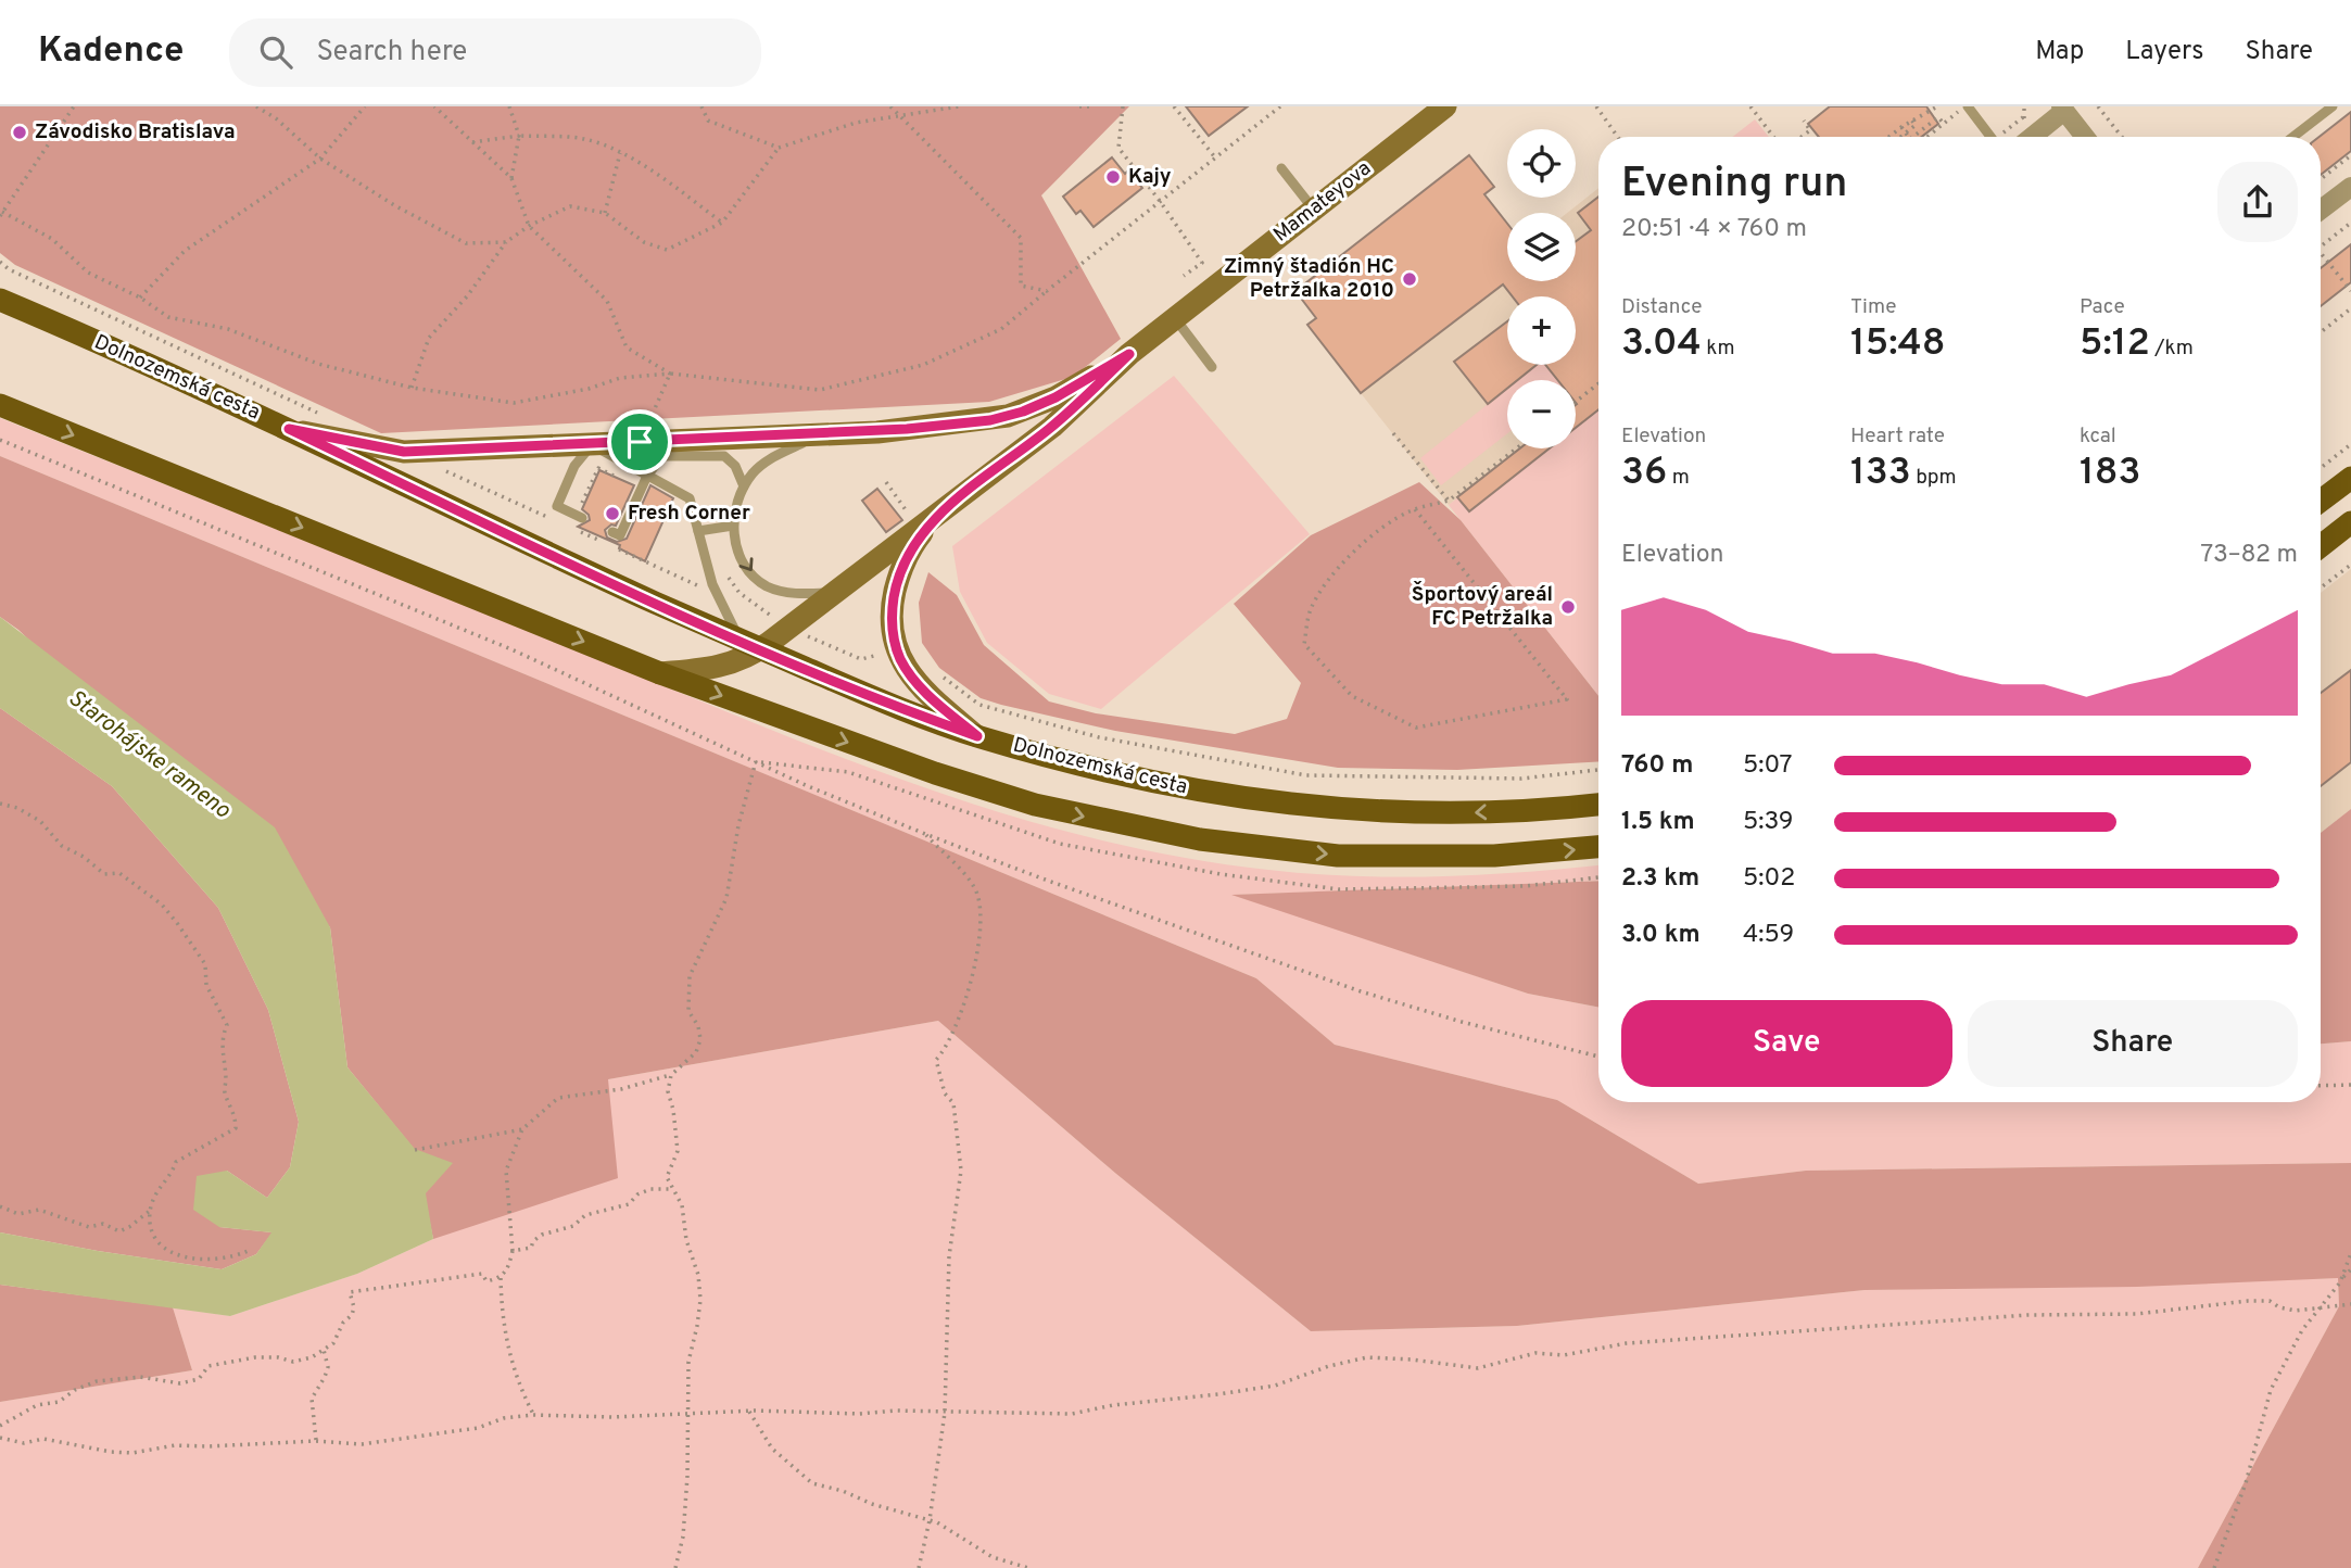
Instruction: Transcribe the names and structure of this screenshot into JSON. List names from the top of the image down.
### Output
{
  "streets": {
    "main road": ["Dolnozemská cesta"],
    "street": ["Mamateyova"]
  },
  "crossings": [
    ["Mamateyova", "Dolnozemská cesta"]
  ],
  "water": ["Starohájske rameno"],
  "places": [
    "Závodisko Bratislava",
    "Kajy",
    "Zimný štadión HC Petržalka 2010",
    "Fresh Corner",
    "Športový areál FC Petržalka"
  ],
  "page": {
    "header": "Kadence",
    "search": "Search here",
    "nav": ["Map", "Layers", "Share"],
    "map_buttons": ["+", "−"],
    "heading": ["Evening run", "20:51 · 4 × 760 m"],
    "stats": [
      ["Distance", "3.04 km"],
      ["Time", "15:48"],
      ["Pace", "5:12 /km"],
      ["Elevation", "36 m"],
      ["Heart rate", "133 bpm"],
      ["kcal", "183"]
    ],
    "chart": ["Elevation", "73–82 m"],
    "list": [
      {
        "name": "760 m",
        "note": "5:07"
      },
      {
        "name": "1.5 km",
        "note": "5:39"
      },
      {
        "name": "2.3 km",
        "note": "5:02"
      },
      {
        "name": "3.0 km",
        "note": "4:59"
      }
    ],
    "buttons": ["Save", "Share"]
  }
}
